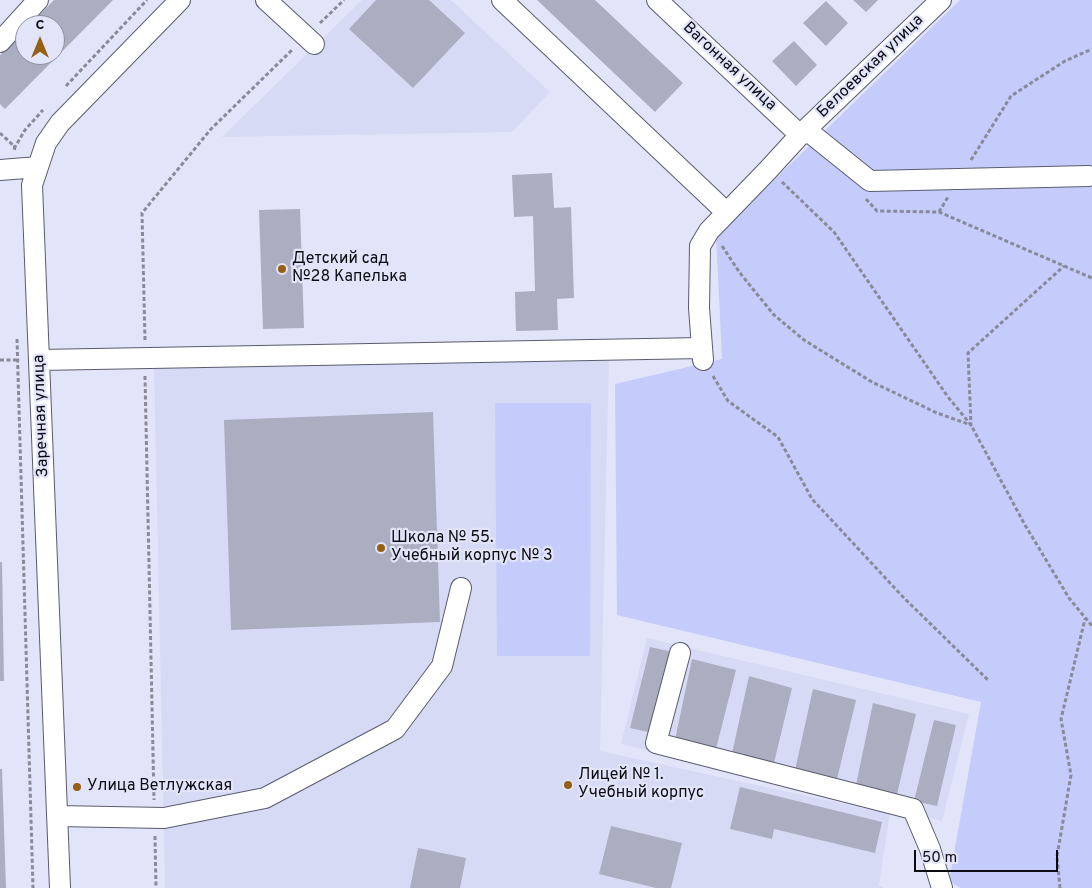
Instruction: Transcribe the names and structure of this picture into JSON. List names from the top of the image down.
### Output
{
  "streets": {
    "street": ["Вагонная улица", "Белоевская улица", "Заречная улица"]
  },
  "crossings": [
    ["Вагонная улица", "Белоевская улица"]
  ],
  "places": [
    "Детский сад №28 Капелька",
    "Школа № 55. Учебный корпус № 3",
    "Лицей № 1. Учебный корпус",
    "Улица Ветлужская"
  ],
  "scale_bar": "50 m",
  "north": "top"
}
